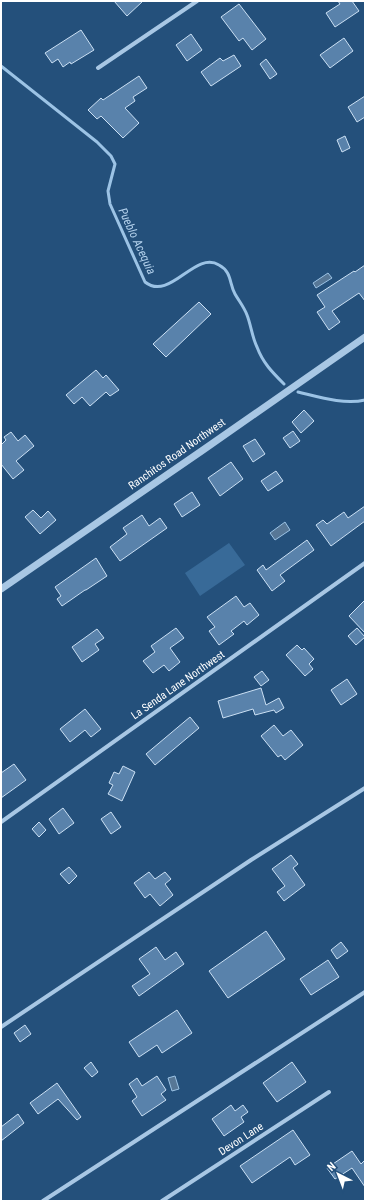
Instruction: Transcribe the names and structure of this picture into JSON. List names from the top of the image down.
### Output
{
  "streets": {
    "street": ["Ranchitos Road Northwest", "La Senda Lane Northwest", "Devon Lane"]
  },
  "water": ["Pueblo Acequia"],
  "north": "top left"
}
